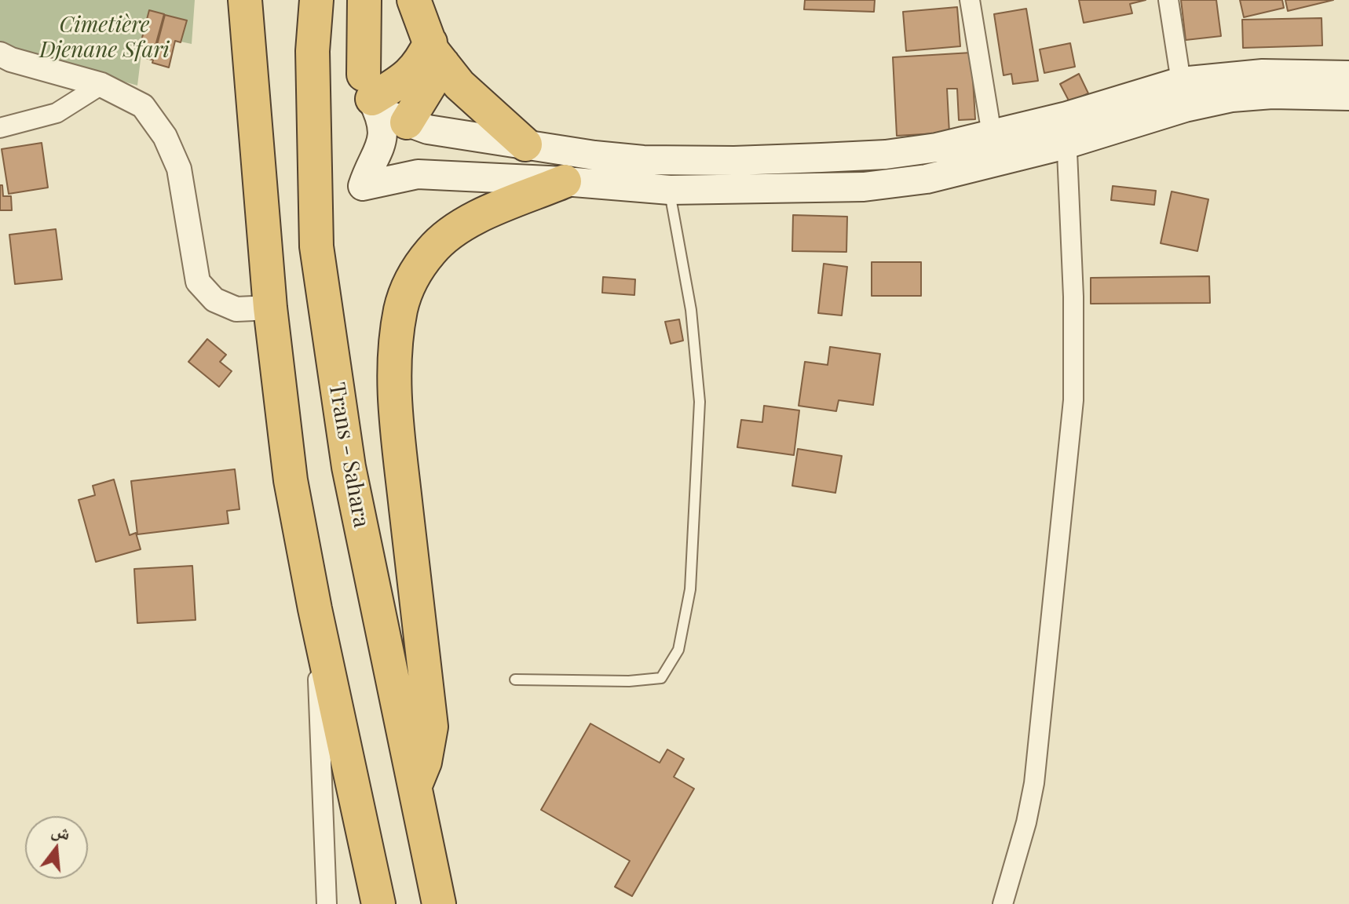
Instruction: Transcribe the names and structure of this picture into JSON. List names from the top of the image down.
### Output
{
  "streets": {
    "highway": ["Trans - Sahara"]
  },
  "parks": ["Cimetière Djenane Sfari"],
  "north": "top"
}
